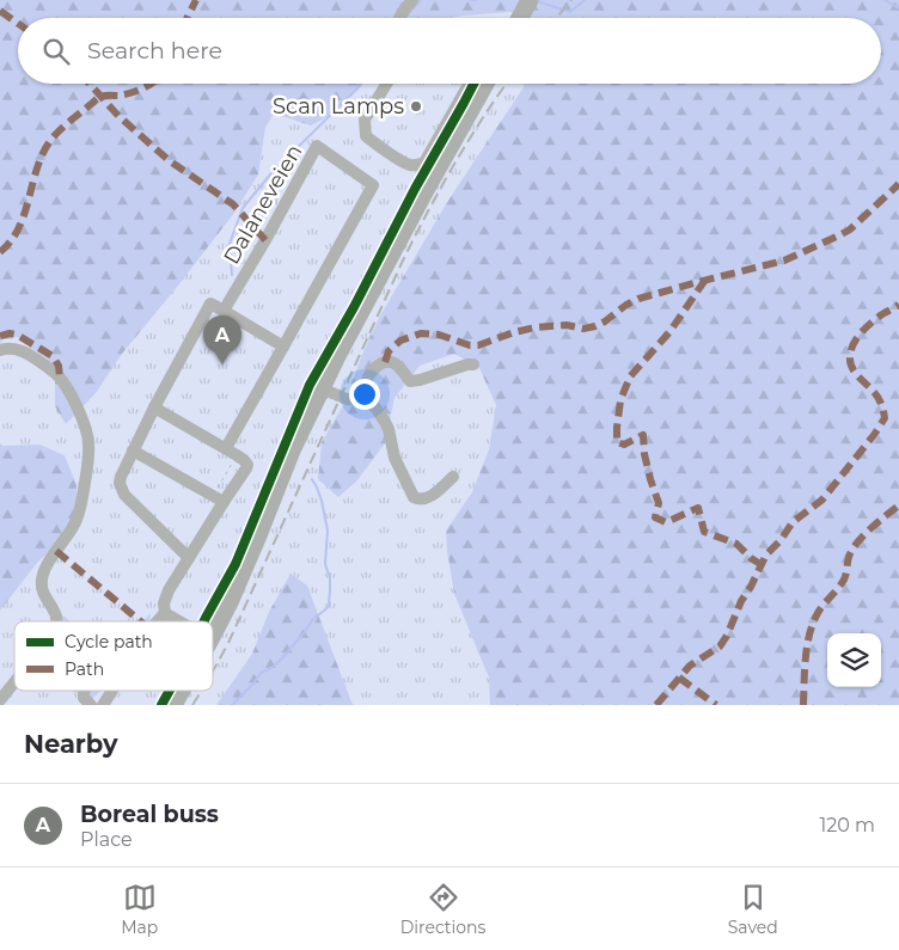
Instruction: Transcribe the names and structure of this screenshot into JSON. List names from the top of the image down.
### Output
{
  "streets": {
    "lane": ["Dalaneveien"]
  },
  "places": ["Scan Lamps"],
  "legend": ["Cycle path", "Path"],
  "page": {
    "search": "Search here",
    "pins": "A",
    "heading": "Nearby",
    "list": [
      {
        "mark": "A",
        "name": "Boreal buss",
        "note": "Place",
        "value": "120 m"
      }
    ],
    "nav": ["Map", "Directions", "Saved"]
  }
}
